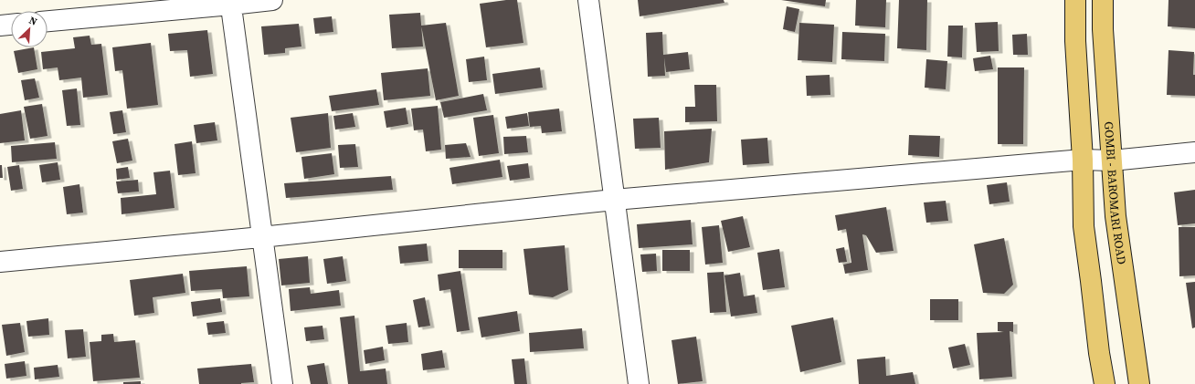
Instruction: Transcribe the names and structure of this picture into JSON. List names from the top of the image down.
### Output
{
  "streets": {
    "main road": ["GOMBI - BAROMARI ROAD"]
  },
  "north": "top right"
}
